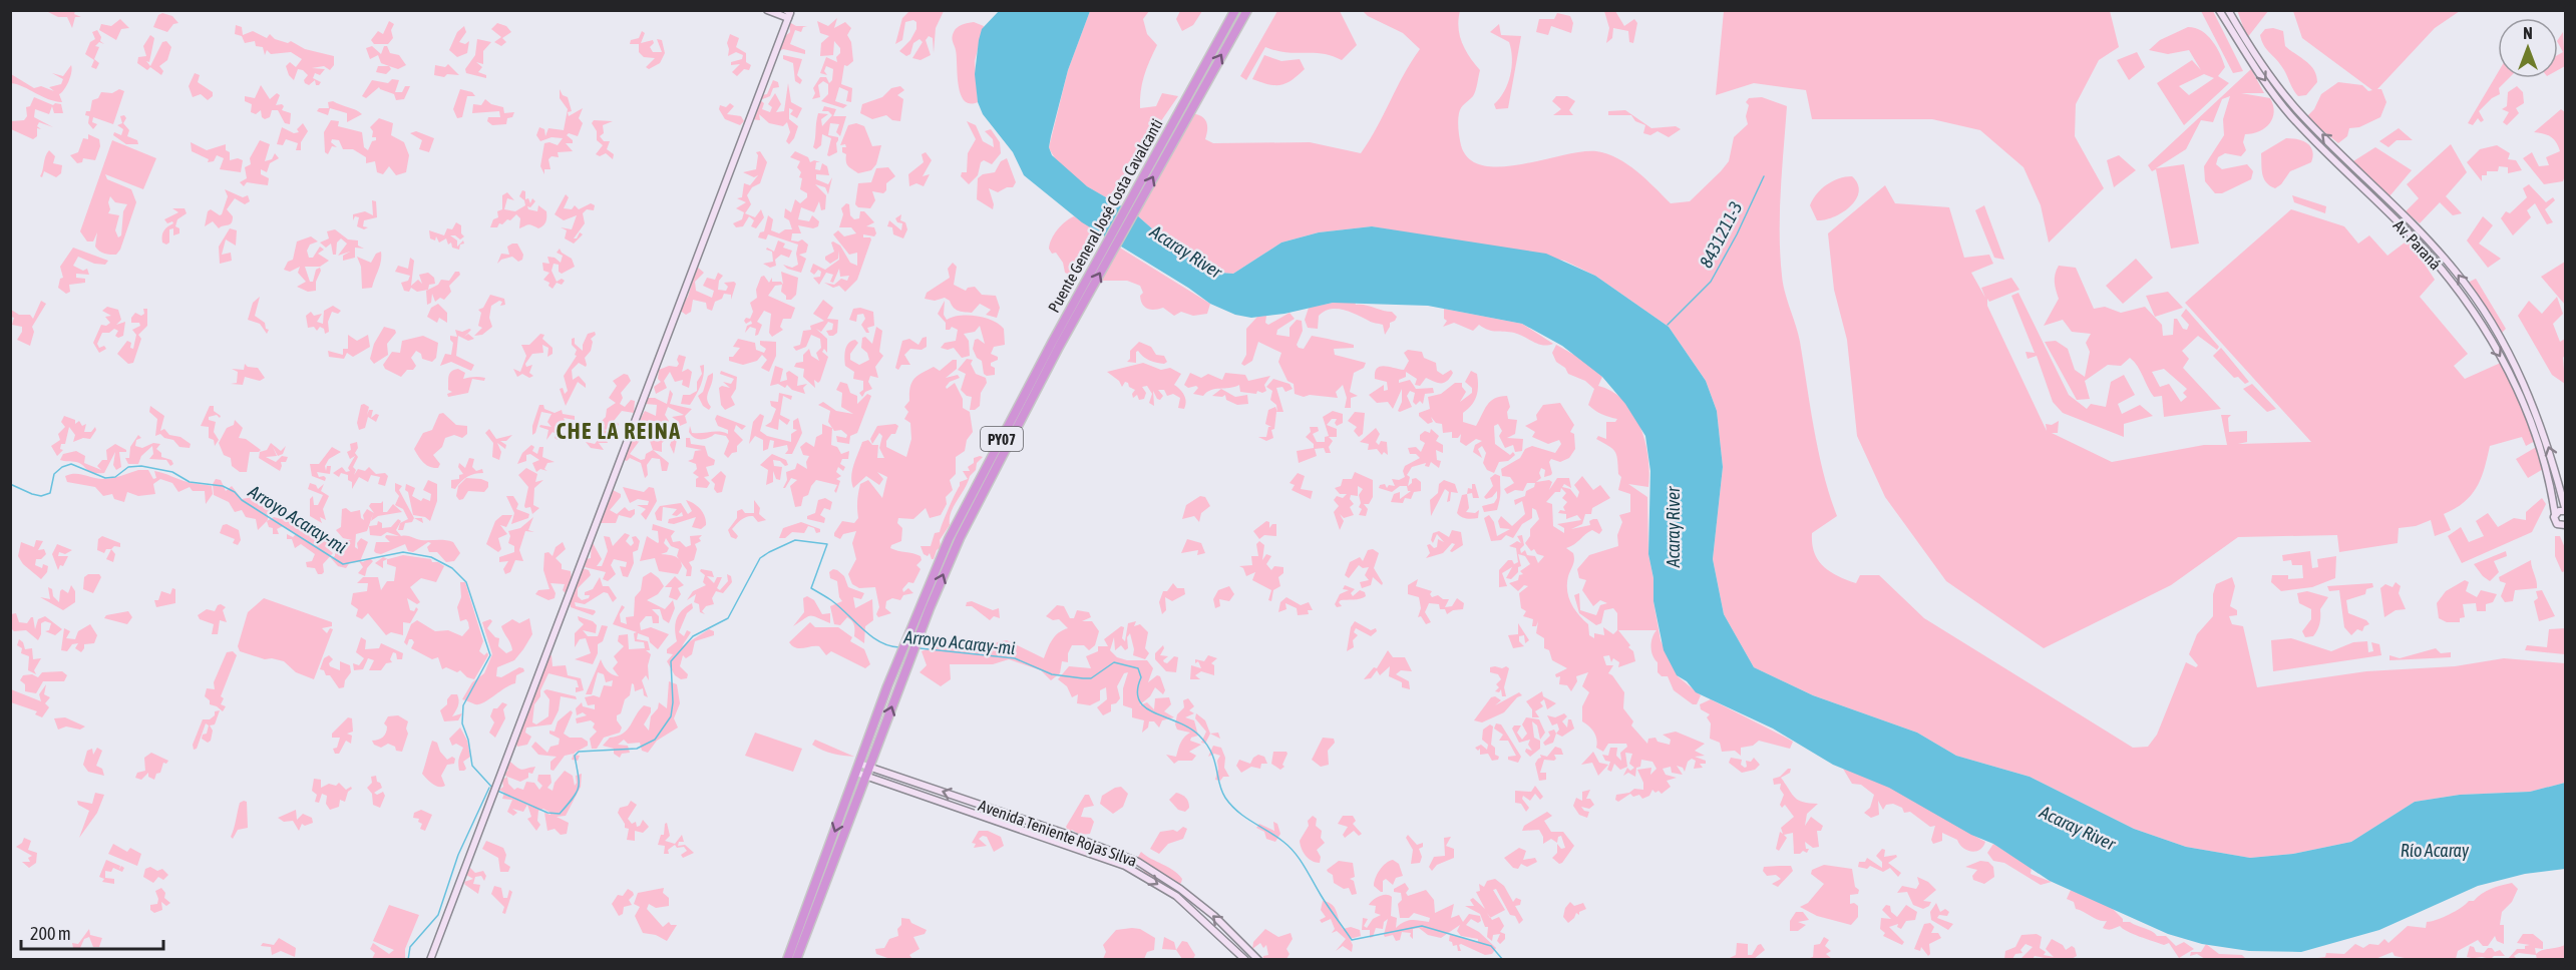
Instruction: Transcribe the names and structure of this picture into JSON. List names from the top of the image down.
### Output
{
  "streets": {
    "highway": ["Puente General José Costa Cavalcanti", "PY07"],
    "street": ["Av. Paraná", "Avenida Teniente Rojas Silva"]
  },
  "crossings": [
    ["Puente General José Costa Cavalcanti", "PY07"],
    ["PY07", "Avenida Teniente Rojas Silva"]
  ],
  "districts": ["CHE LA REINA"],
  "water": [
    "8431211-3",
    "Acaray River",
    "Arroyo Acaray-mi",
    "Río Acaray"
  ],
  "scale_bar": "200 m",
  "north": "top"
}
